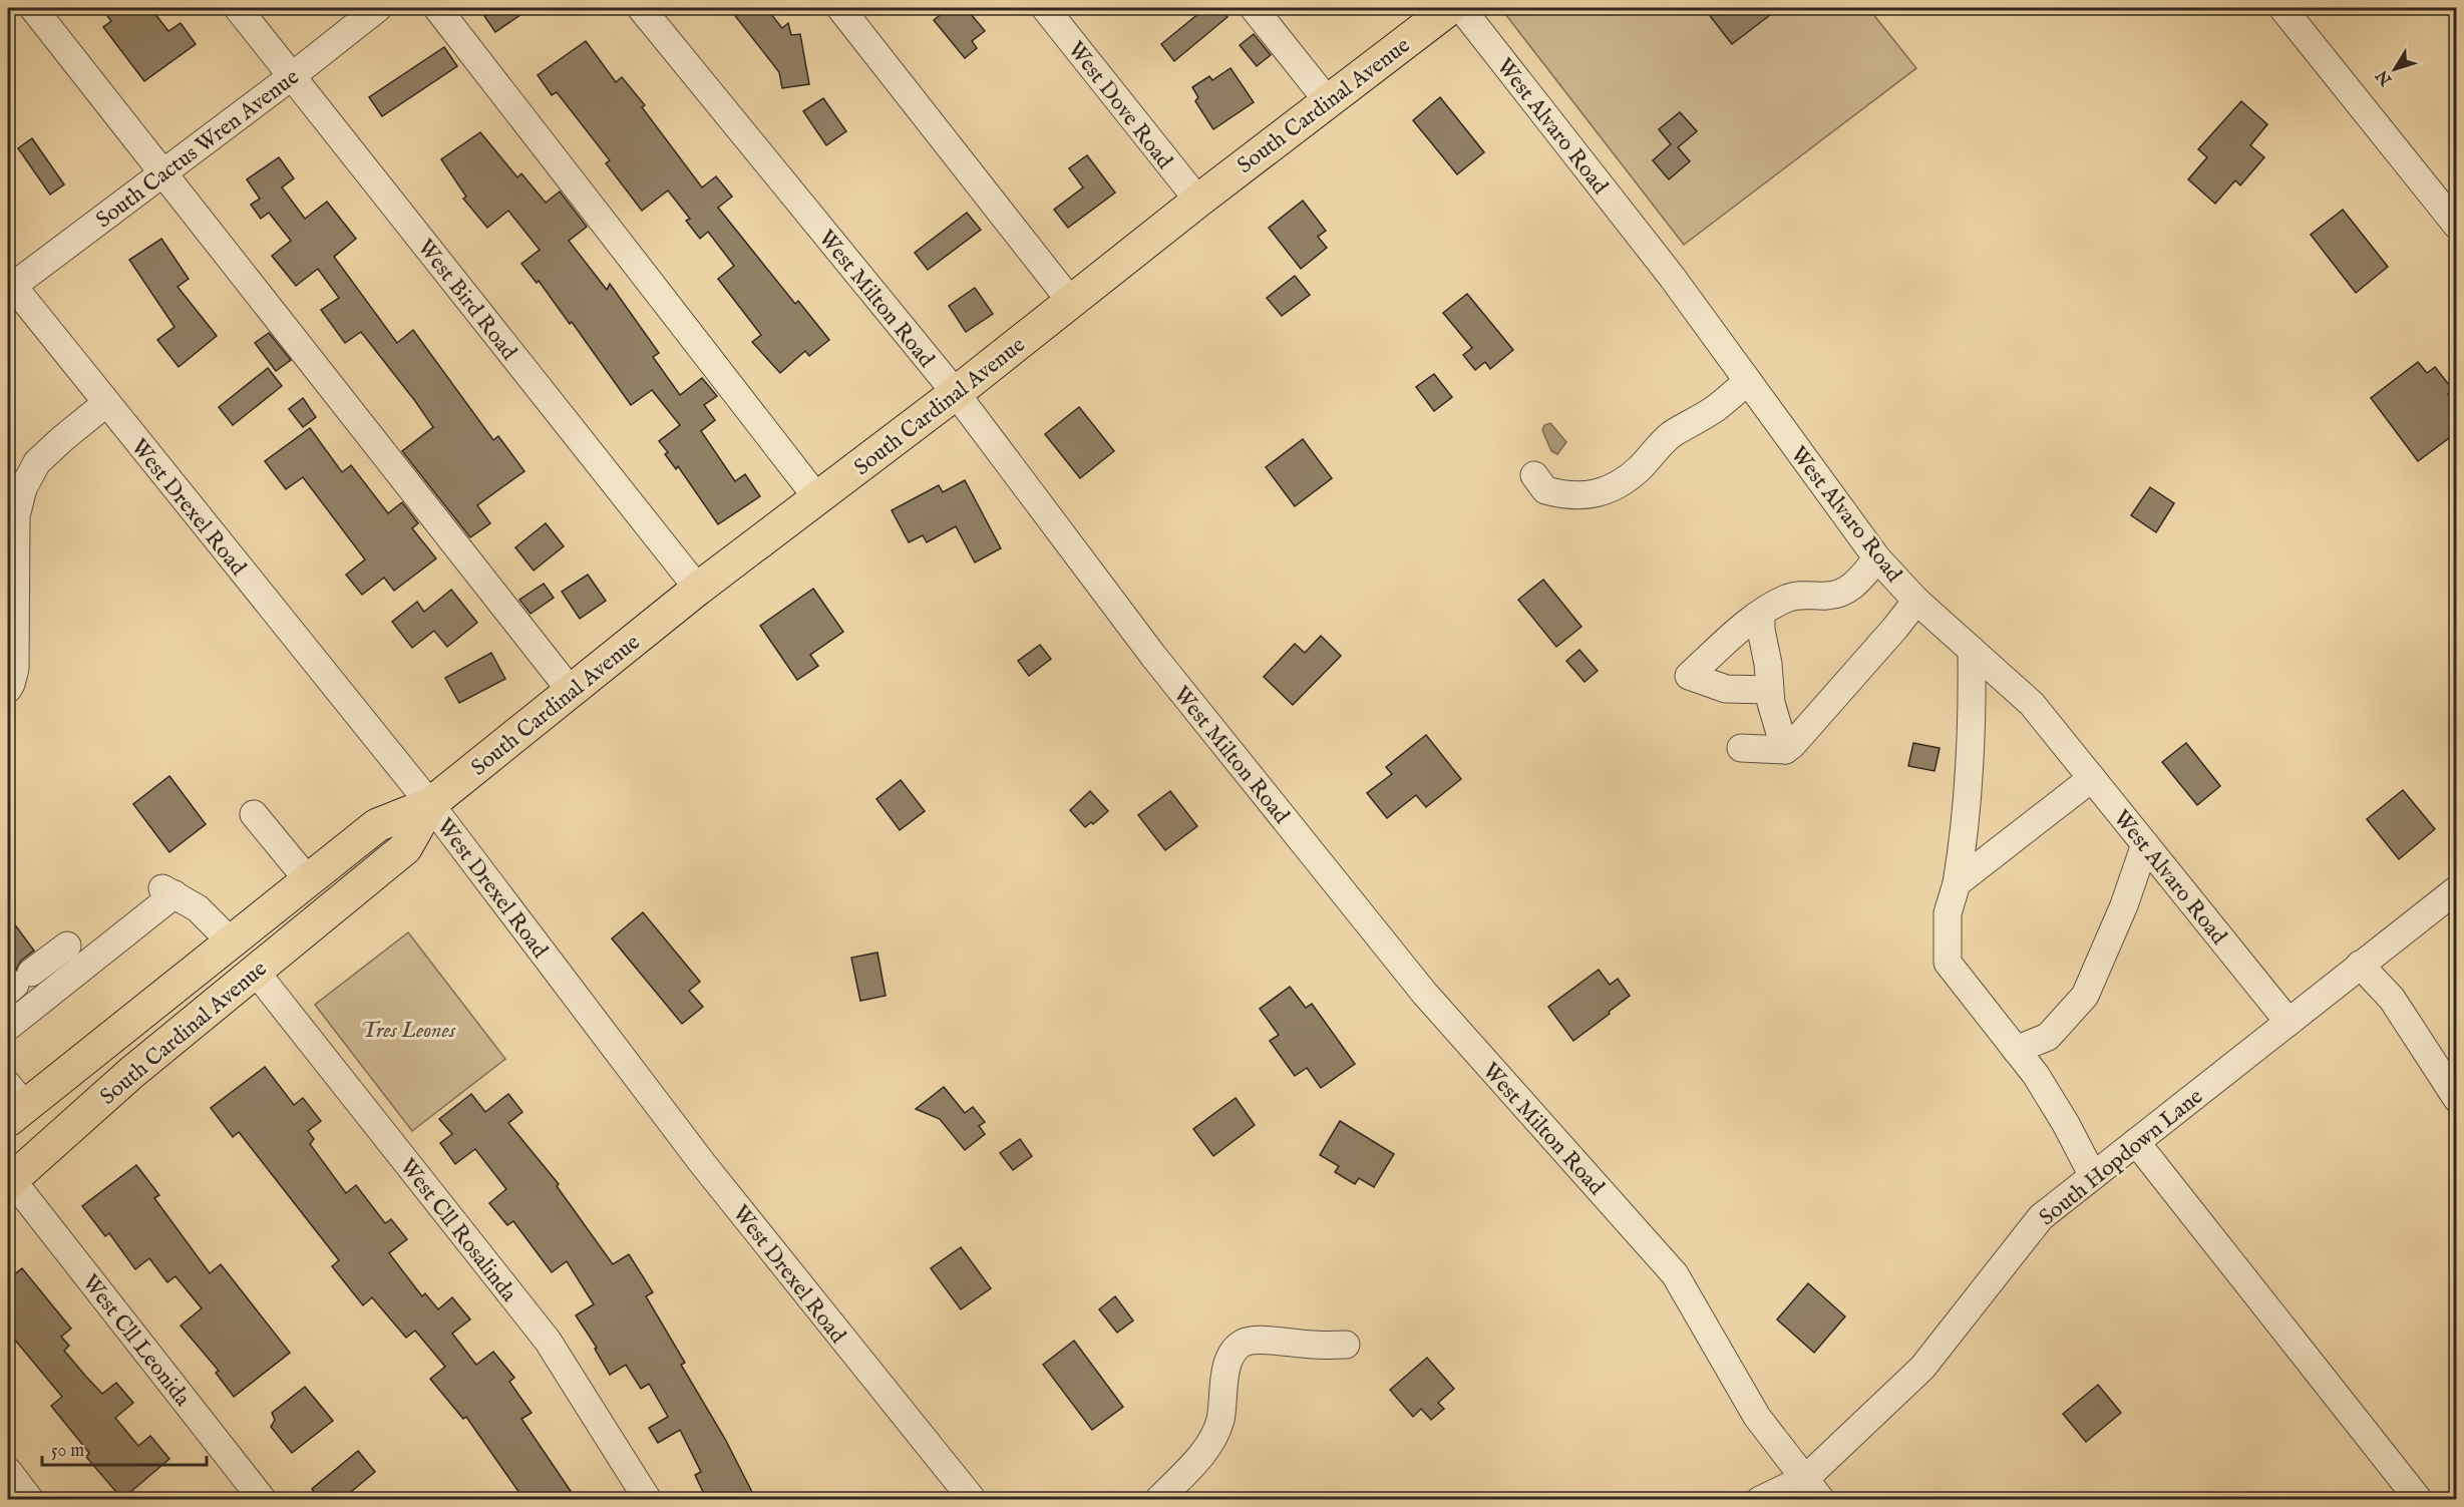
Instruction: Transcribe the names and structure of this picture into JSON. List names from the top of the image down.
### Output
{
  "streets": {
    "main road": ["South Cardinal Avenue"],
    "street": [
      "West Dove Road",
      "West Alvaro Road",
      "South Cactus Wren Avenue",
      "West Milton Road",
      "West Bird Road",
      "West Drexel Road",
      "South Hopdown Lane",
      "West Cll Rosalinda",
      "West Cll Leonida"
    ]
  },
  "crossings": [
    ["West Dove Road", "South Cardinal Avenue"],
    ["South Cardinal Avenue", "West Milton Road"],
    ["South Cardinal Avenue", "West Bird Road"],
    ["South Cardinal Avenue", "West Drexel Road"],
    ["South Cardinal Avenue", "West Cll Rosalinda"],
    ["South Cardinal Avenue", "West Cll Leonida"],
    ["West Alvaro Road", "South Hopdown Lane"],
    ["South Cactus Wren Avenue", "West Bird Road"],
    ["South Cactus Wren Avenue", "West Drexel Road"],
    ["West Milton Road", "South Hopdown Lane"]
  ],
  "parks": ["Tres Leones"],
  "scale_bar": "50 m",
  "north": "bottom left"
}
